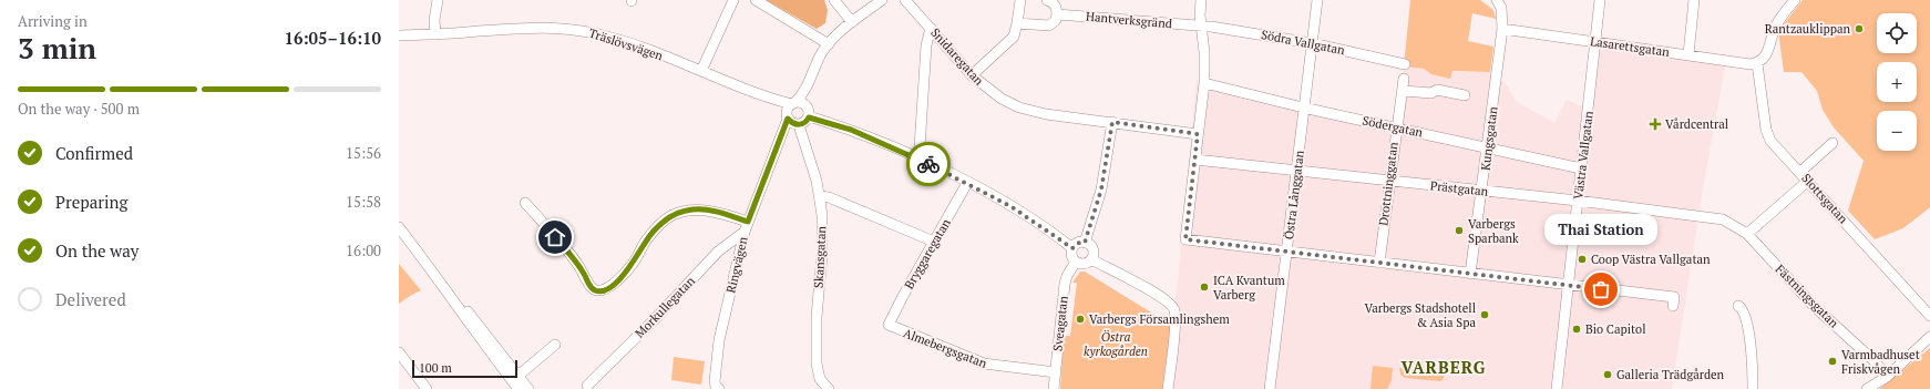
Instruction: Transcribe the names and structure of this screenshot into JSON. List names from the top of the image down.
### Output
{
  "streets": {
    "street": [
      "Hantverksgränd",
      "Södra Vallgatan",
      "Träslövsvägen",
      "Lasarettsgatan",
      "Snidaregatan",
      "Södergatan",
      "Kungsgatan",
      "Västra Vallgatan",
      "Drottninggatan",
      "Prästgatan",
      "Östra Långgatan",
      "Slottsgatan",
      "Bryggaregatan",
      "Skansgatan",
      "Ringvägen",
      "Fästningsgatan",
      "Morkullegatan",
      "Sveagatan",
      "Almebergsgatan"
    ]
  },
  "crossings": [
    ["Hantverksgränd", "Södra Vallgatan"],
    ["Södra Vallgatan", "Östra Långgatan"],
    ["Träslövsvägen", "Skansgatan"],
    ["Träslövsvägen", "Ringvägen"],
    ["Lasarettsgatan", "Kungsgatan"],
    ["Lasarettsgatan", "Västra Vallgatan"],
    ["Lasarettsgatan", "Slottsgatan"],
    ["Södergatan", "Kungsgatan"],
    ["Södergatan", "Västra Vallgatan"],
    ["Södergatan", "Drottninggatan"],
    ["Södergatan", "Östra Långgatan"],
    ["Kungsgatan", "Prästgatan"],
    ["Västra Vallgatan", "Prästgatan"],
    ["Drottninggatan", "Prästgatan"],
    ["Prästgatan", "Östra Långgatan"],
    ["Prästgatan", "Fästningsgatan"],
    ["Bryggaregatan", "Almebergsgatan"],
    ["Skansgatan", "Ringvägen"],
    ["Ringvägen", "Morkullegatan"],
    ["Sveagatan", "Almebergsgatan"]
  ],
  "districts": ["VARBERG"],
  "parks": ["Östra kyrkogården"],
  "places": {
    "other": [
      "Rantzauklippan",
      "Varbergs Sparbank",
      "Coop Västra Vallgatan",
      "ICA Kvantum Varberg",
      "Thai Station",
      "Varbergs Stadshotell & Asia Spa",
      "Varbergs Församlingshem",
      "Bio Capitol",
      "Varmbadhuset Friskvågen",
      "Galleria Trädgården"
    ],
    "health": ["Vårdcentral"]
  },
  "scale_bar": "100 m",
  "page": {
    "heading": ["3 min", "Arriving in", "16:05–16:10"],
    "map_buttons": ["+", "−"],
    "bar": "On the way · 500 m",
    "list": [
      ["Confirmed", "15:56"],
      ["Preparing", "15:58"],
      ["On the way", "16:00"],
      "Delivered"
    ],
    "bubble": "Thai Station",
    "scale": "100 m"
  }
}
